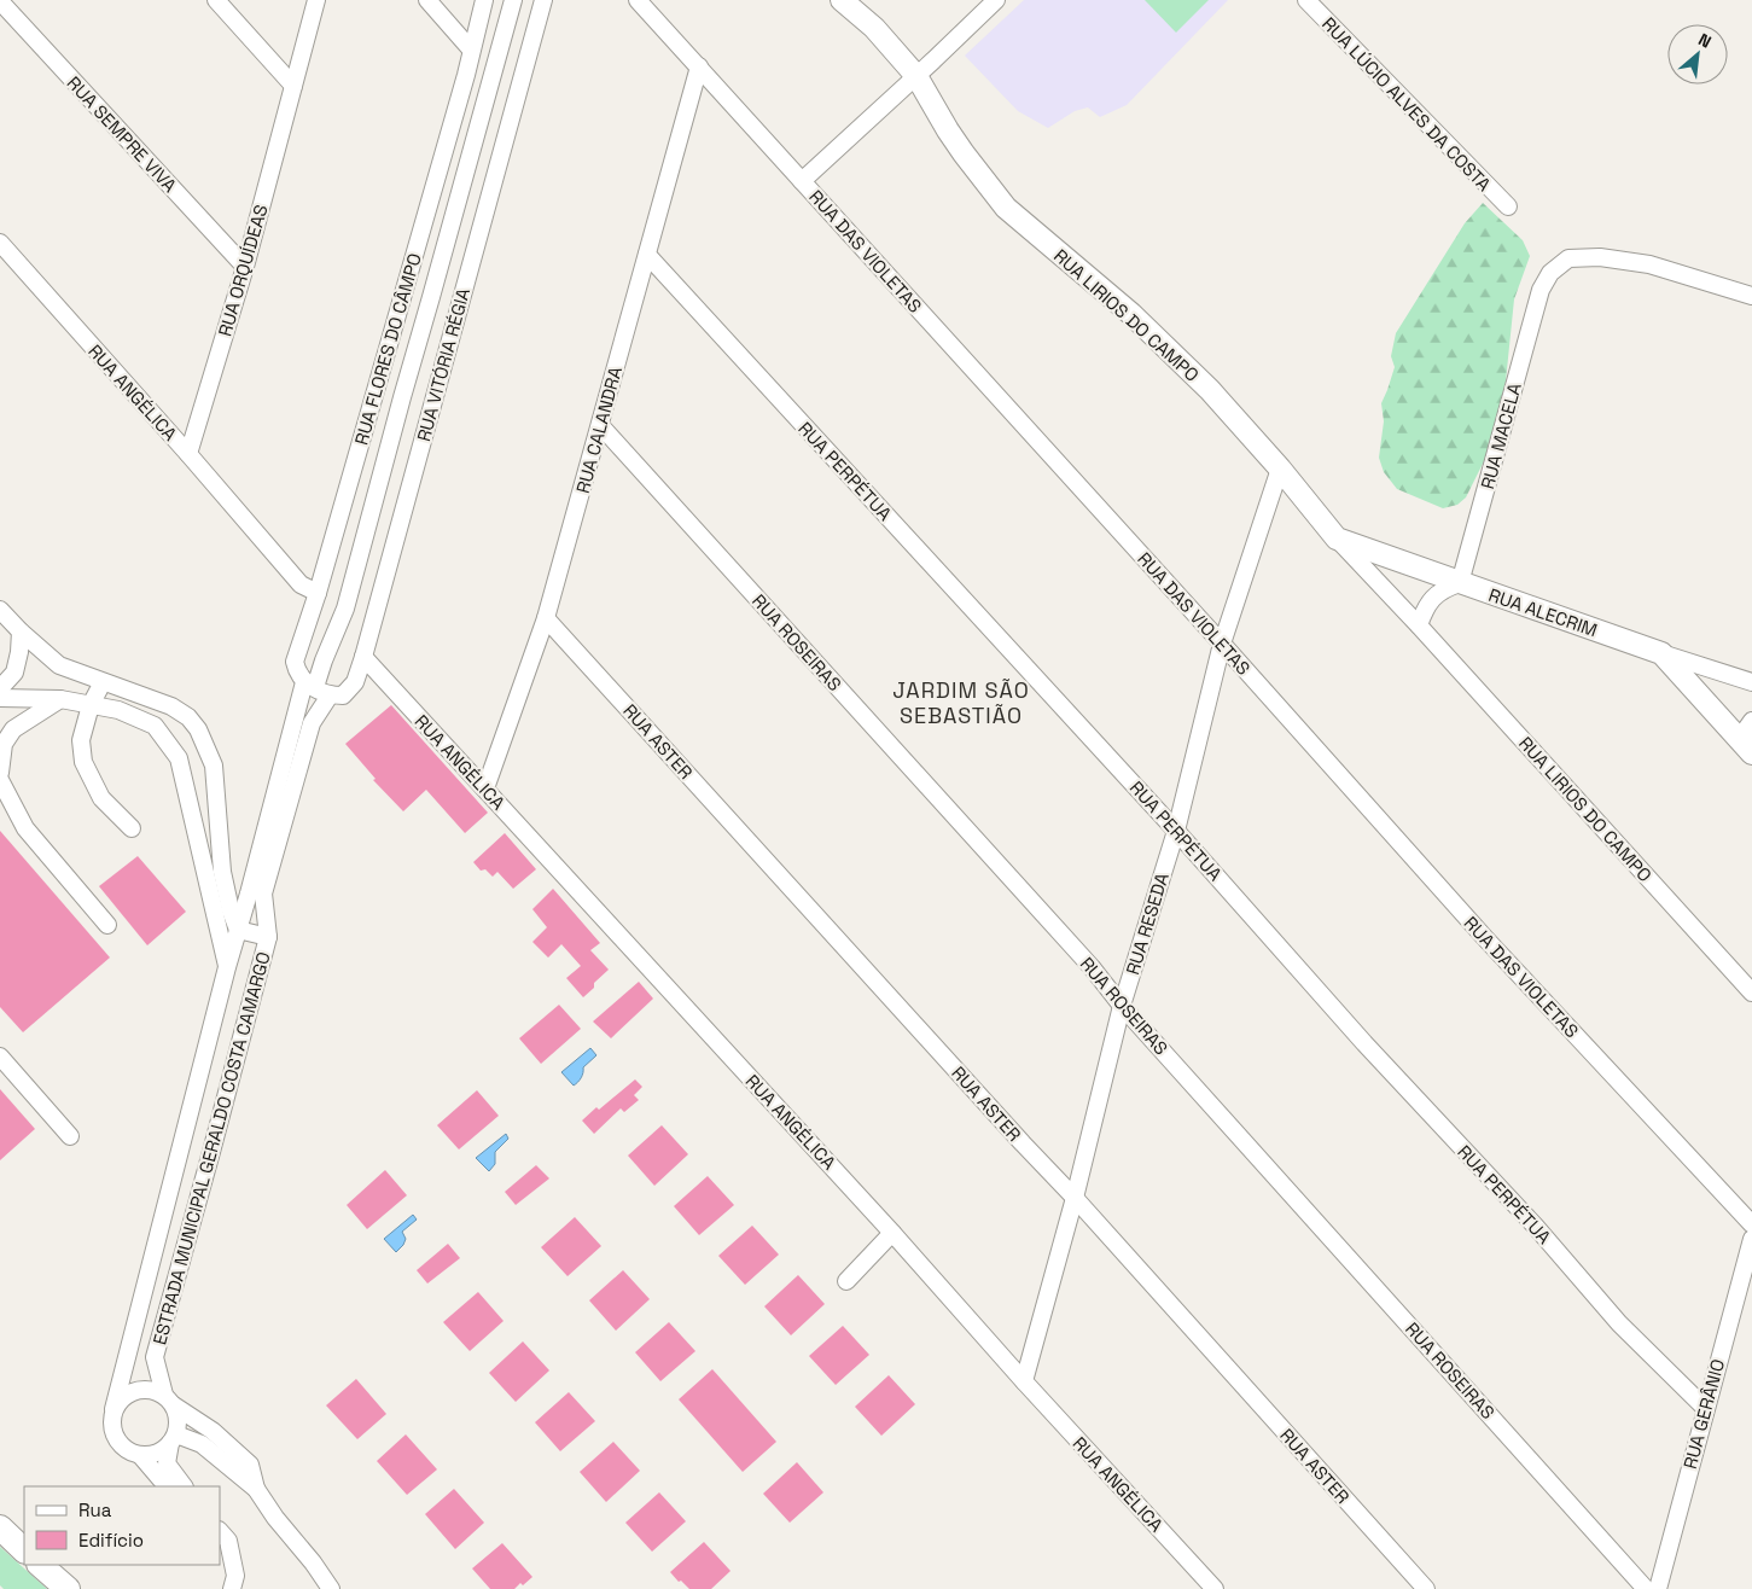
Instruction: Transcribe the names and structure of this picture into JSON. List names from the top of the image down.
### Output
{
  "streets": {
    "main road": ["RUA LIRIOS DO CAMPO", "RUA ALECRIM"],
    "street": [
      "RUA LÚCIO ALVES DA COSTA",
      "RUA SEMPRE VIVA",
      "RUA DAS VIOLETAS",
      "RUA ORQUÍDEAS",
      "RUA FLORES DO CÂMPO",
      "RUA VITÓRIA RÉGIA",
      "RUA ANGÉLICA",
      "RUA CALANDRA",
      "RUA MACELA",
      "RUA PERPÉTUA",
      "RUA ROSEIRAS",
      "RUA ASTER",
      "RUA RESEDA",
      "ESTRADA MUNICIPAL GERALDO COSTA CAMARGO",
      "RUA GERÂNIO"
    ]
  },
  "crossings": [
    ["RUA SEMPRE VIVA", "RUA ORQUÍDEAS"],
    ["RUA DAS VIOLETAS", "RUA CALANDRA"],
    ["RUA DAS VIOLETAS", "RUA RESEDA"],
    ["RUA ORQUÍDEAS", "RUA ANGÉLICA"],
    ["RUA LIRIOS DO CAMPO", "RUA ALECRIM"],
    ["RUA LIRIOS DO CAMPO", "RUA RESEDA"],
    ["RUA FLORES DO CÂMPO", "RUA VITÓRIA RÉGIA"],
    ["RUA FLORES DO CÂMPO", "RUA ANGÉLICA"],
    ["RUA FLORES DO CÂMPO", "ESTRADA MUNICIPAL GERALDO COSTA CAMARGO"],
    ["RUA VITÓRIA RÉGIA", "RUA ANGÉLICA"],
    ["RUA VITÓRIA RÉGIA", "ESTRADA MUNICIPAL GERALDO COSTA CAMARGO"],
    ["RUA ANGÉLICA", "RUA CALANDRA"],
    ["RUA ANGÉLICA", "RUA RESEDA"],
    ["RUA CALANDRA", "RUA PERPÉTUA"],
    ["RUA CALANDRA", "RUA ROSEIRAS"],
    ["RUA CALANDRA", "RUA ASTER"],
    ["RUA MACELA", "RUA ALECRIM"],
    ["RUA PERPÉTUA", "RUA RESEDA"],
    ["RUA PERPÉTUA", "RUA GERÂNIO"],
    ["RUA ROSEIRAS", "RUA RESEDA"],
    ["RUA ASTER", "RUA RESEDA"]
  ],
  "districts": ["JARDIM SÃO SEBASTIÃO"],
  "legend": ["Rua", "Edifício"],
  "north": "top right"
}
